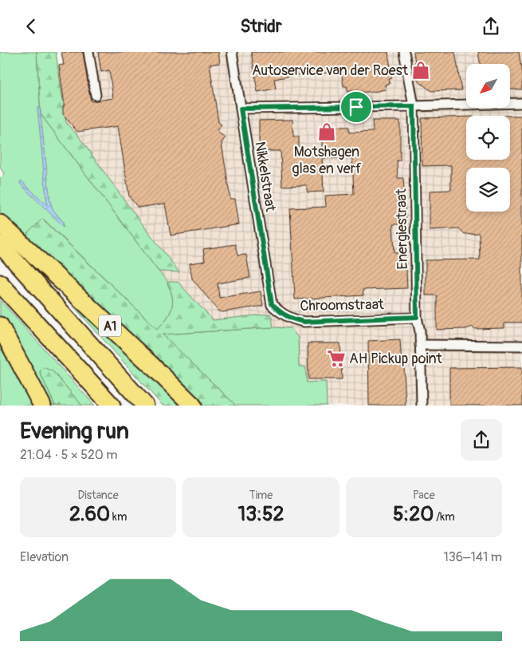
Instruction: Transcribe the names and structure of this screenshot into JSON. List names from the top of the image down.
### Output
{
  "streets": {
    "highway": ["A1"],
    "street": ["Nikkelstraat", "Energiestraat", "Chroomstraat"]
  },
  "crossings": [
    ["Nikkelstraat", "Chroomstraat"],
    ["Energiestraat", "Chroomstraat"]
  ],
  "places": {
    "shop": ["Autoservice van der Roest", "Motshagen glas en verf"],
    "supermarket": ["AH Pickup point"]
  },
  "north": "bottom left",
  "page": {
    "header": "Stridr",
    "heading": ["Evening run", "21:04 · 5 × 520 m"],
    "stats": [
      ["Distance", "2.60 km"],
      ["Time", "13:52"],
      ["Pace", "5:20 /km"]
    ],
    "chart": ["Elevation", "136–141 m"]
  }
}
